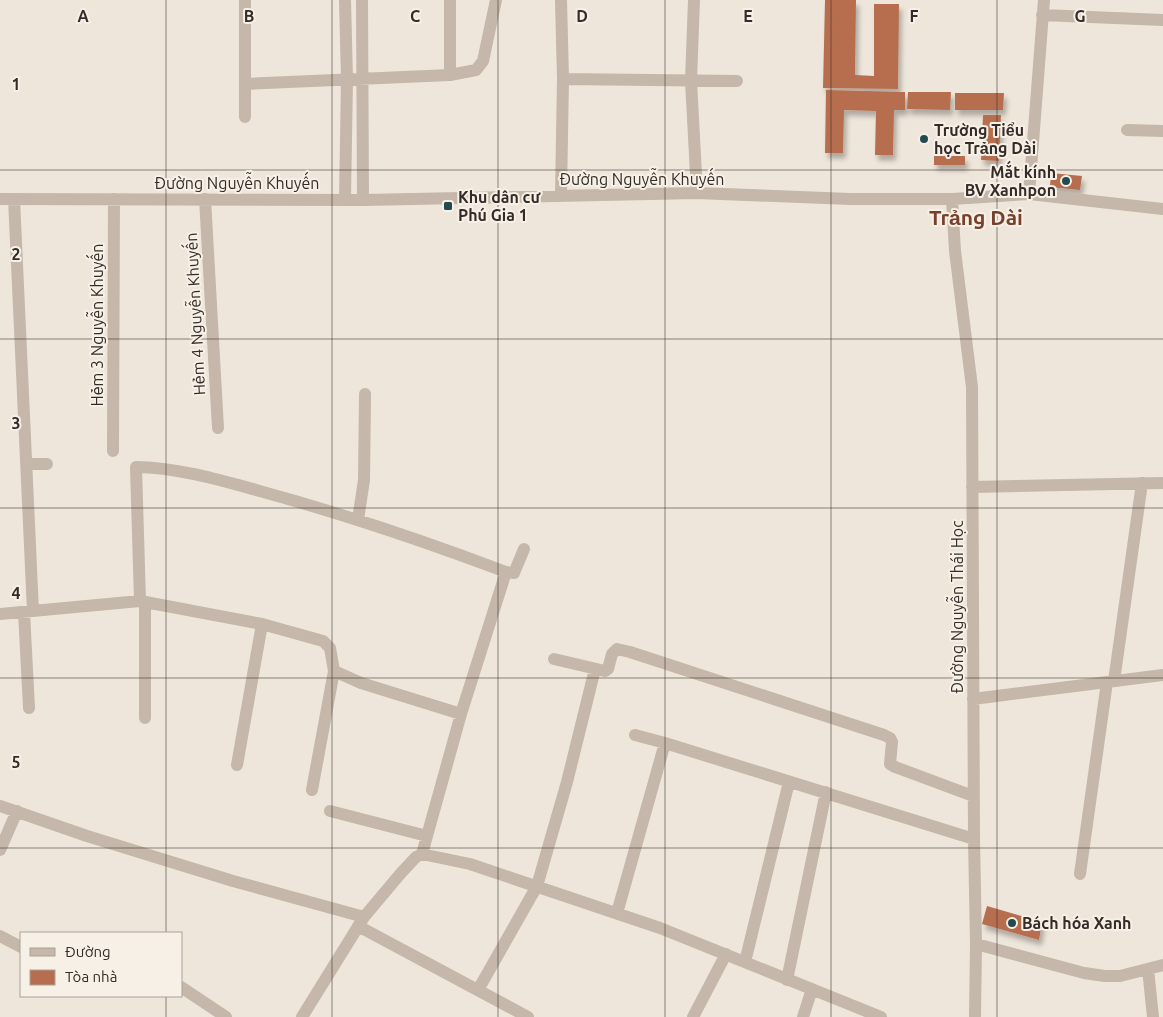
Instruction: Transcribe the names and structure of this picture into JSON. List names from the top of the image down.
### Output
{
  "streets": {
    "street": [
      "Đường Nguyễn Khuyến",
      "Hẻm 4 Nguyễn Khuyến",
      "Hẻm 3 Nguyễn Khuyến",
      "Đường Nguyễn Thái Học"
    ]
  },
  "crossings": [
    ["Đường Nguyễn Khuyến", "Hẻm 4 Nguyễn Khuyến"],
    ["Đường Nguyễn Khuyến", "Hẻm 3 Nguyễn Khuyến"],
    ["Đường Nguyễn Khuyến", "Đường Nguyễn Thái Học"]
  ],
  "districts": ["Trảng Dài"],
  "places": {
    "other": ["Trường Tiểu học Trảng Dài", "Mắt kính BV Xanhpon", "Bách hóa Xanh"],
    "transit": ["Khu dân cư Phú Gia 1"]
  },
  "legend": ["Đường", "Tòa nhà"],
  "grid": {
    "columns": [
      "A",
      "B",
      "C",
      "D",
      "E",
      "F",
      "G"
    ],
    "rows": [
      "1",
      "2",
      "3",
      "4",
      "5"
    ]
  }
}
